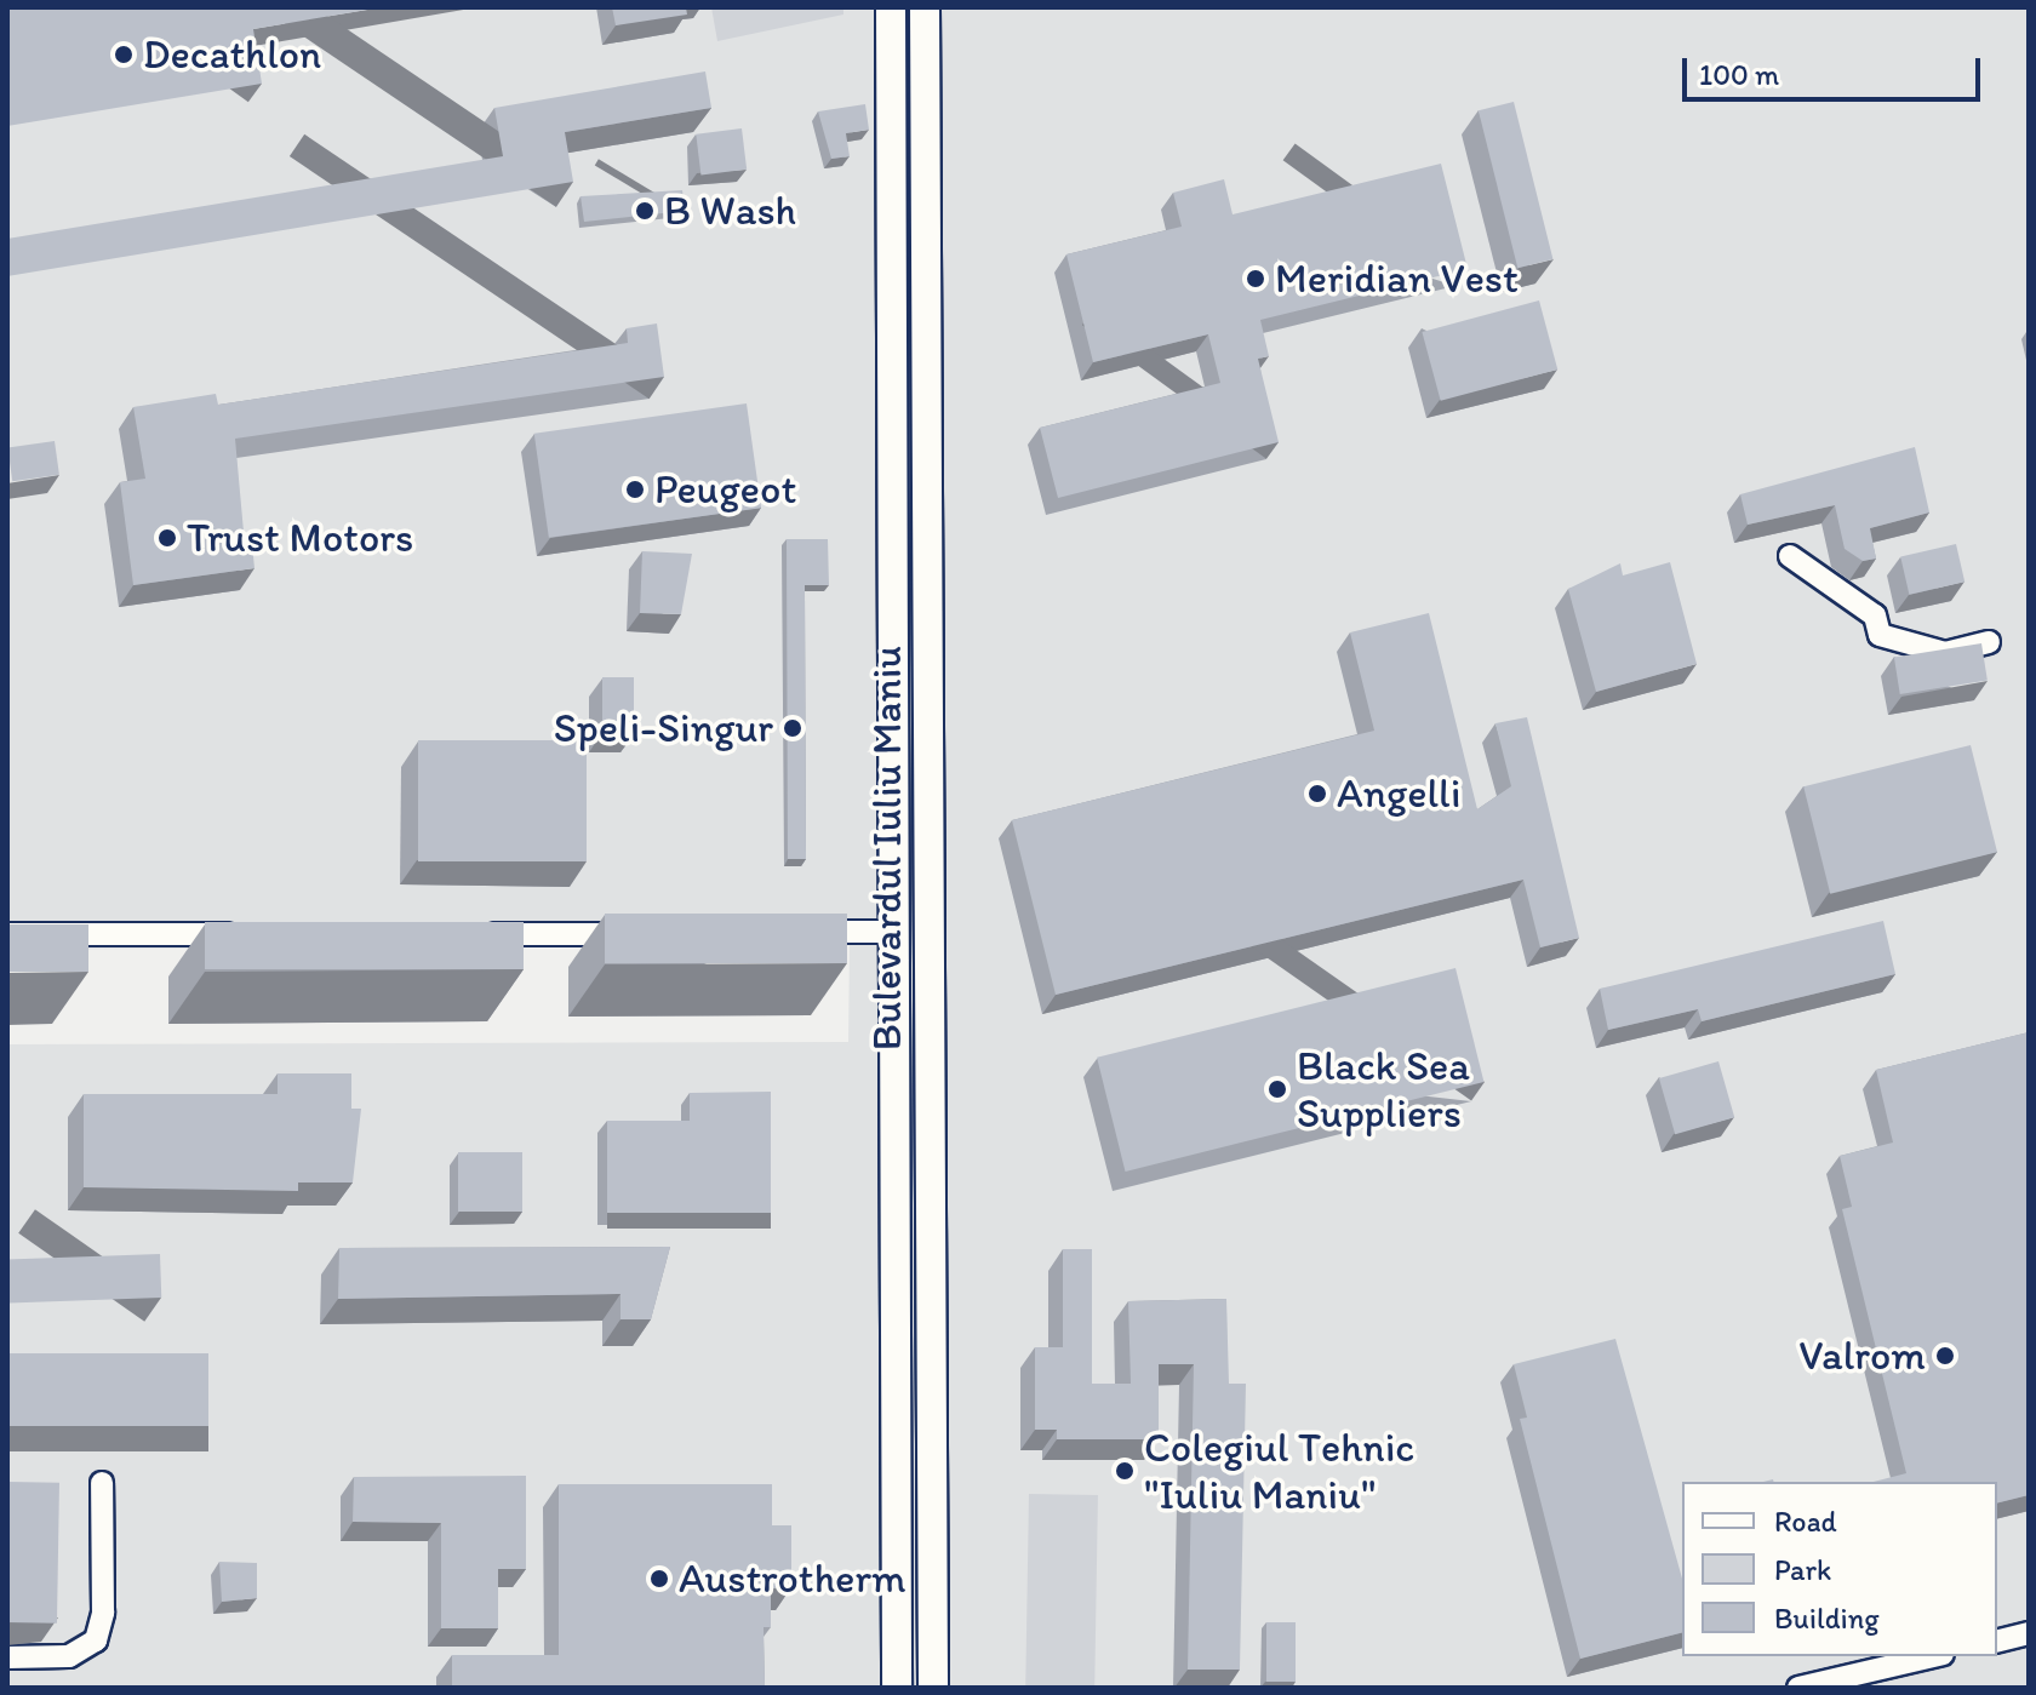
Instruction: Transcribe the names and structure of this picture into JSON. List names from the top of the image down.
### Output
{
  "streets": {
    "main road": ["Bulevardul Iuliu Maniu"]
  },
  "places": [
    "Decathlon",
    "B Wash",
    "Meridian Vest",
    "Peugeot",
    "Trust Motors",
    "Speli-Singur",
    "Angelli",
    "Black Sea Suppliers",
    "Valrom",
    "Colegiul Tehnic \"Iuliu Maniu\"",
    "Austrotherm"
  ],
  "legend": ["Road", "Park", "Building"],
  "scale_bar": "100 m"
}
